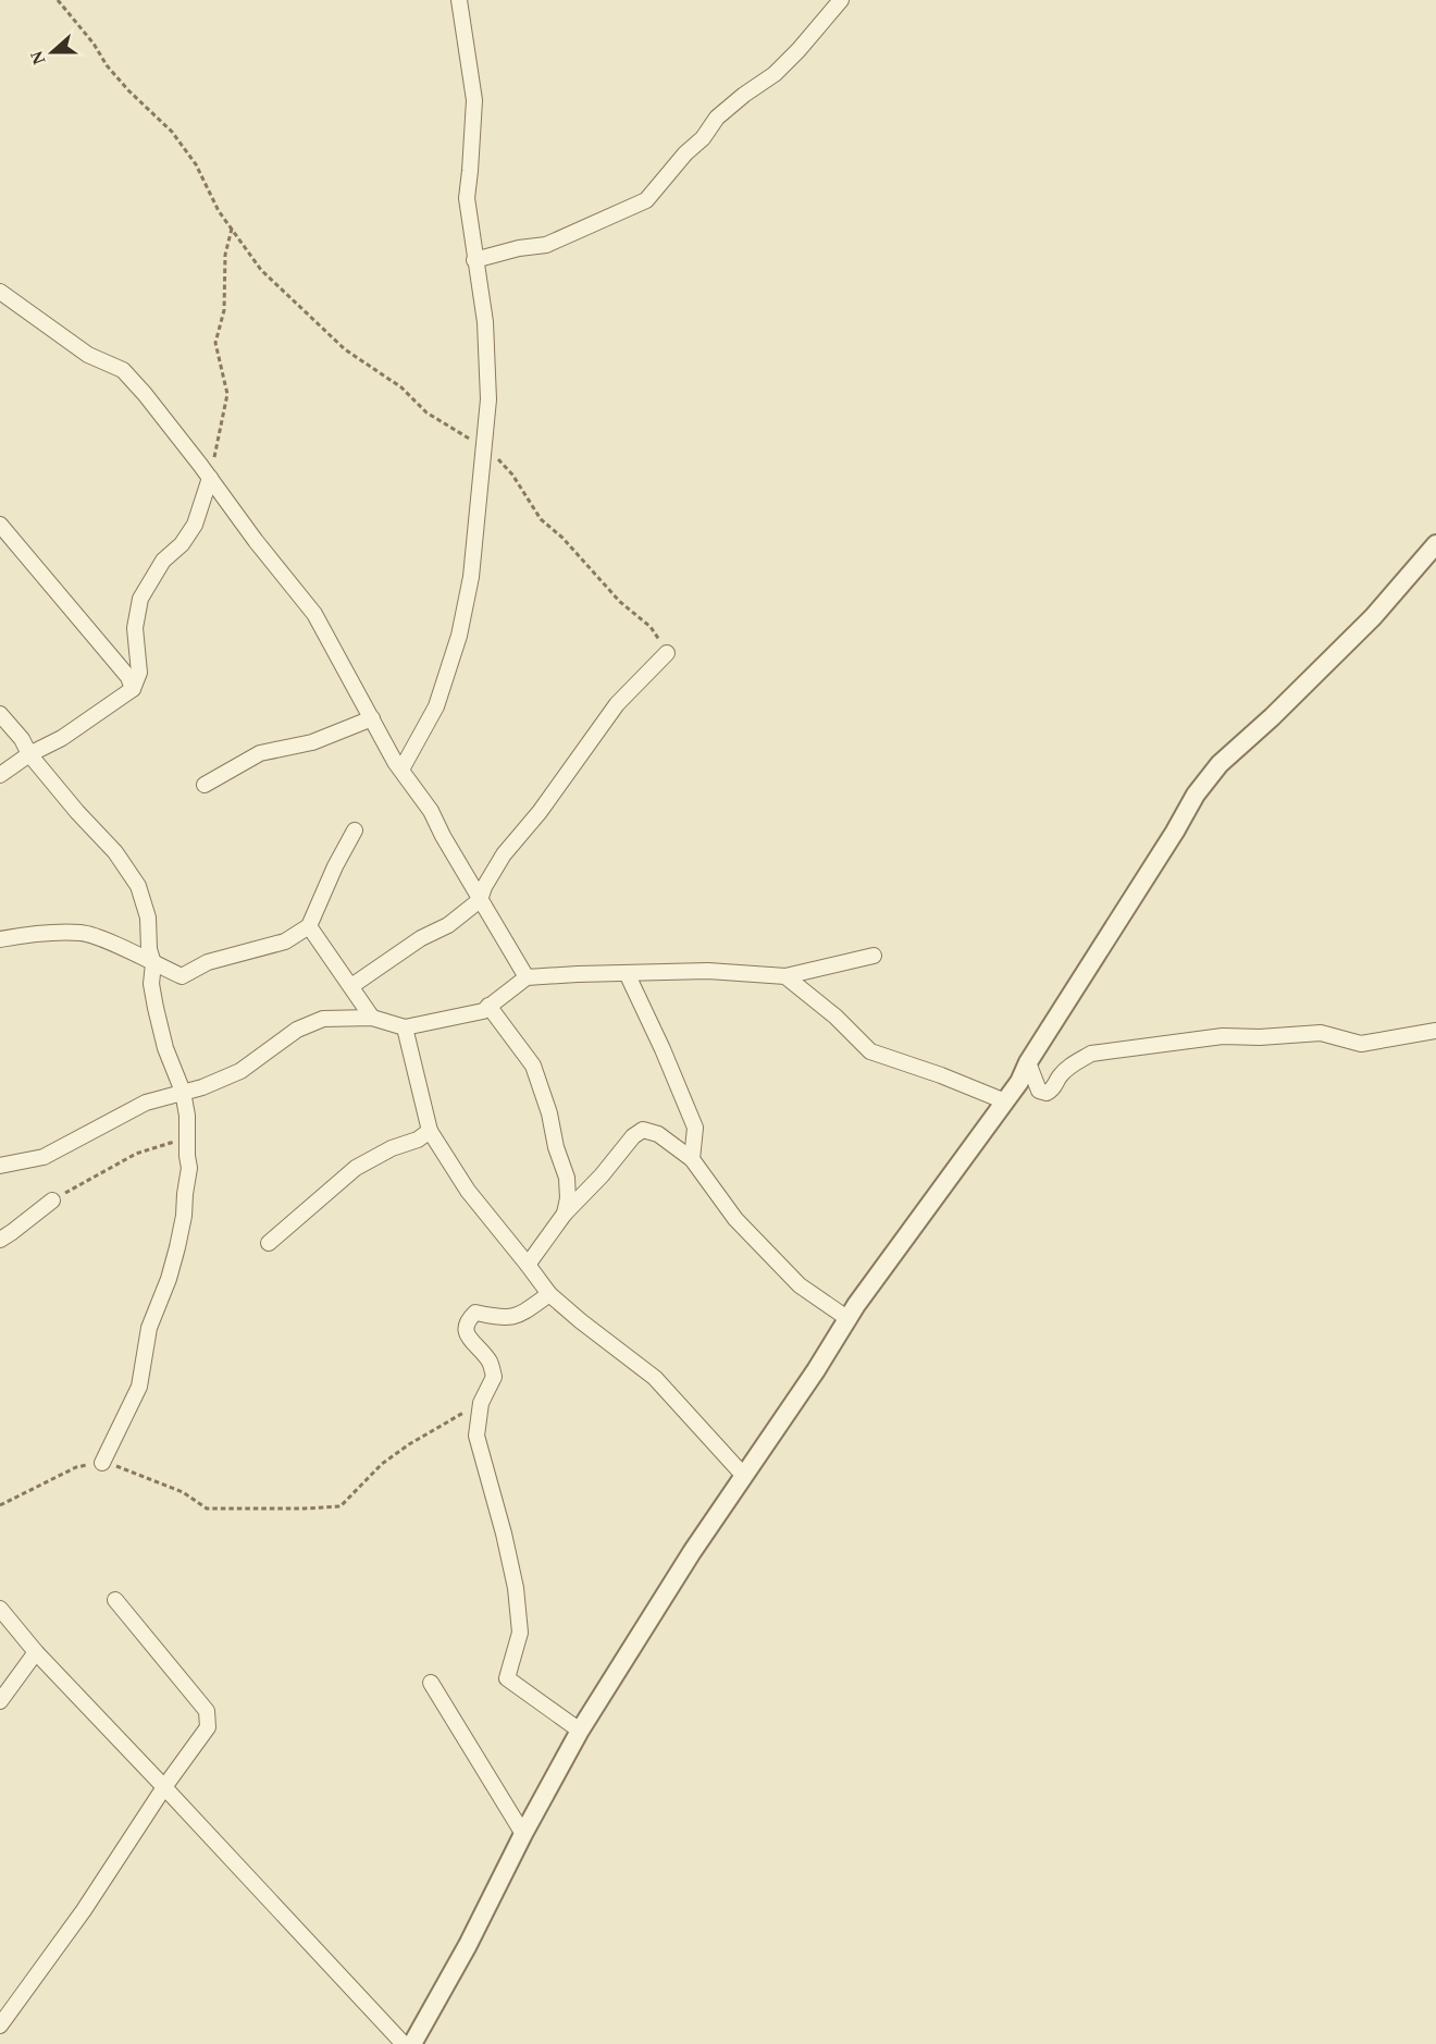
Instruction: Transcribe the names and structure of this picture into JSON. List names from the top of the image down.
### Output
{
  "north": "left"
}
